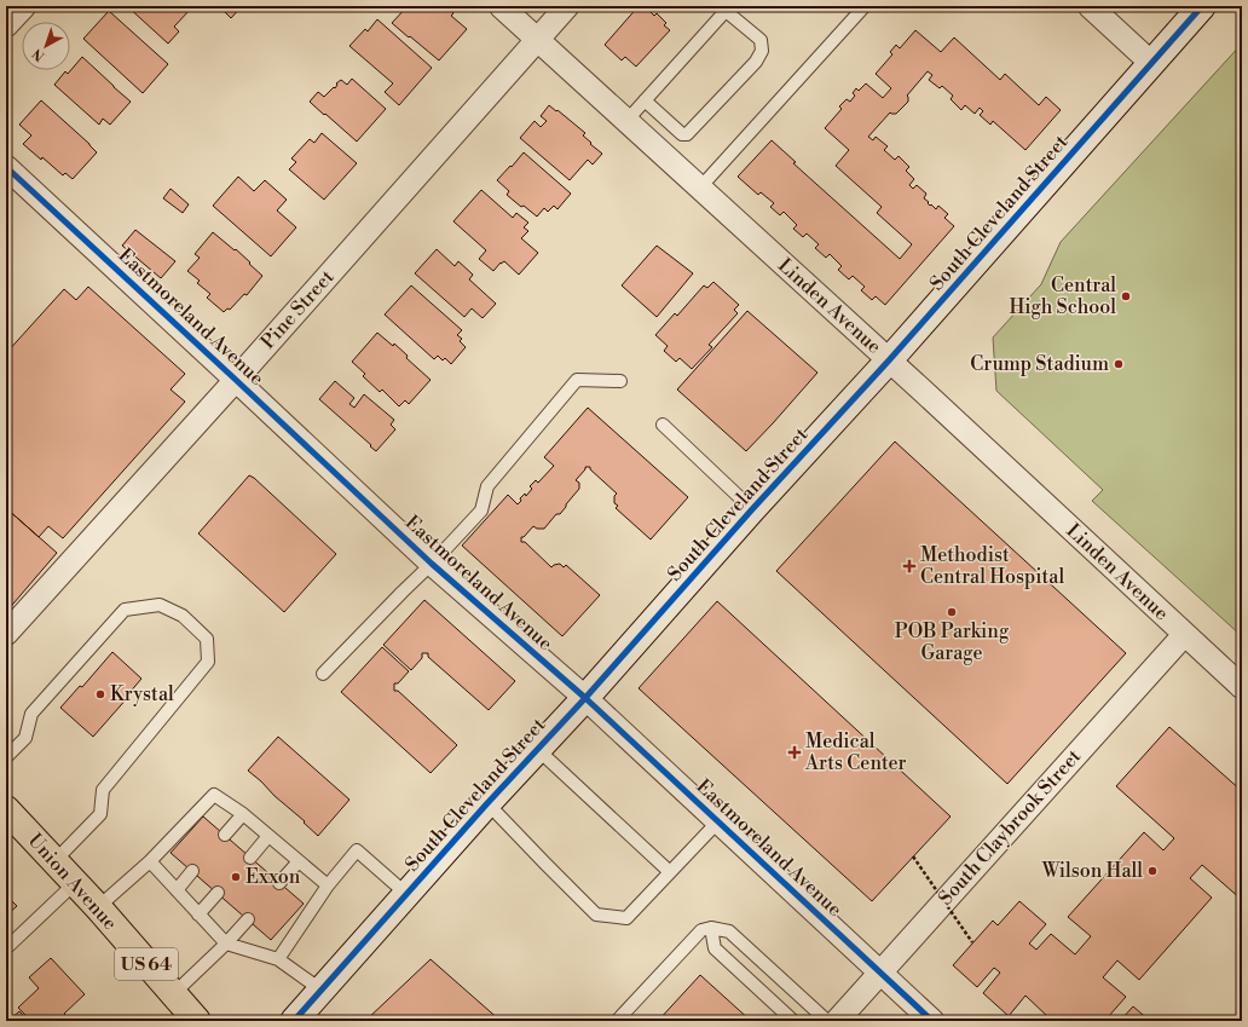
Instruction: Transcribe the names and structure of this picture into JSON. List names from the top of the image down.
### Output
{
  "streets": {
    "main road": ["South Cleveland Street", "Union Avenue", "US 64"],
    "street": [
      "Linden Avenue",
      "Pine Street",
      "Eastmoreland Avenue",
      "South Claybrook Street"
    ]
  },
  "crossings": [
    ["South Cleveland Street", "Linden Avenue"],
    ["South Cleveland Street", "Eastmoreland Avenue"],
    ["Linden Avenue", "Pine Street"],
    ["Linden Avenue", "South Claybrook Street"],
    ["Pine Street", "Eastmoreland Avenue"],
    ["Eastmoreland Avenue", "South Claybrook Street"]
  ],
  "places": {
    "other": [
      "Central High School",
      "Crump Stadium",
      "POB Parking Garage",
      "Krystal",
      "Wilson Hall",
      "Exxon"
    ],
    "health": ["Methodist Central Hospital", "Medical Arts Center"]
  },
  "north": "bottom left"
}
